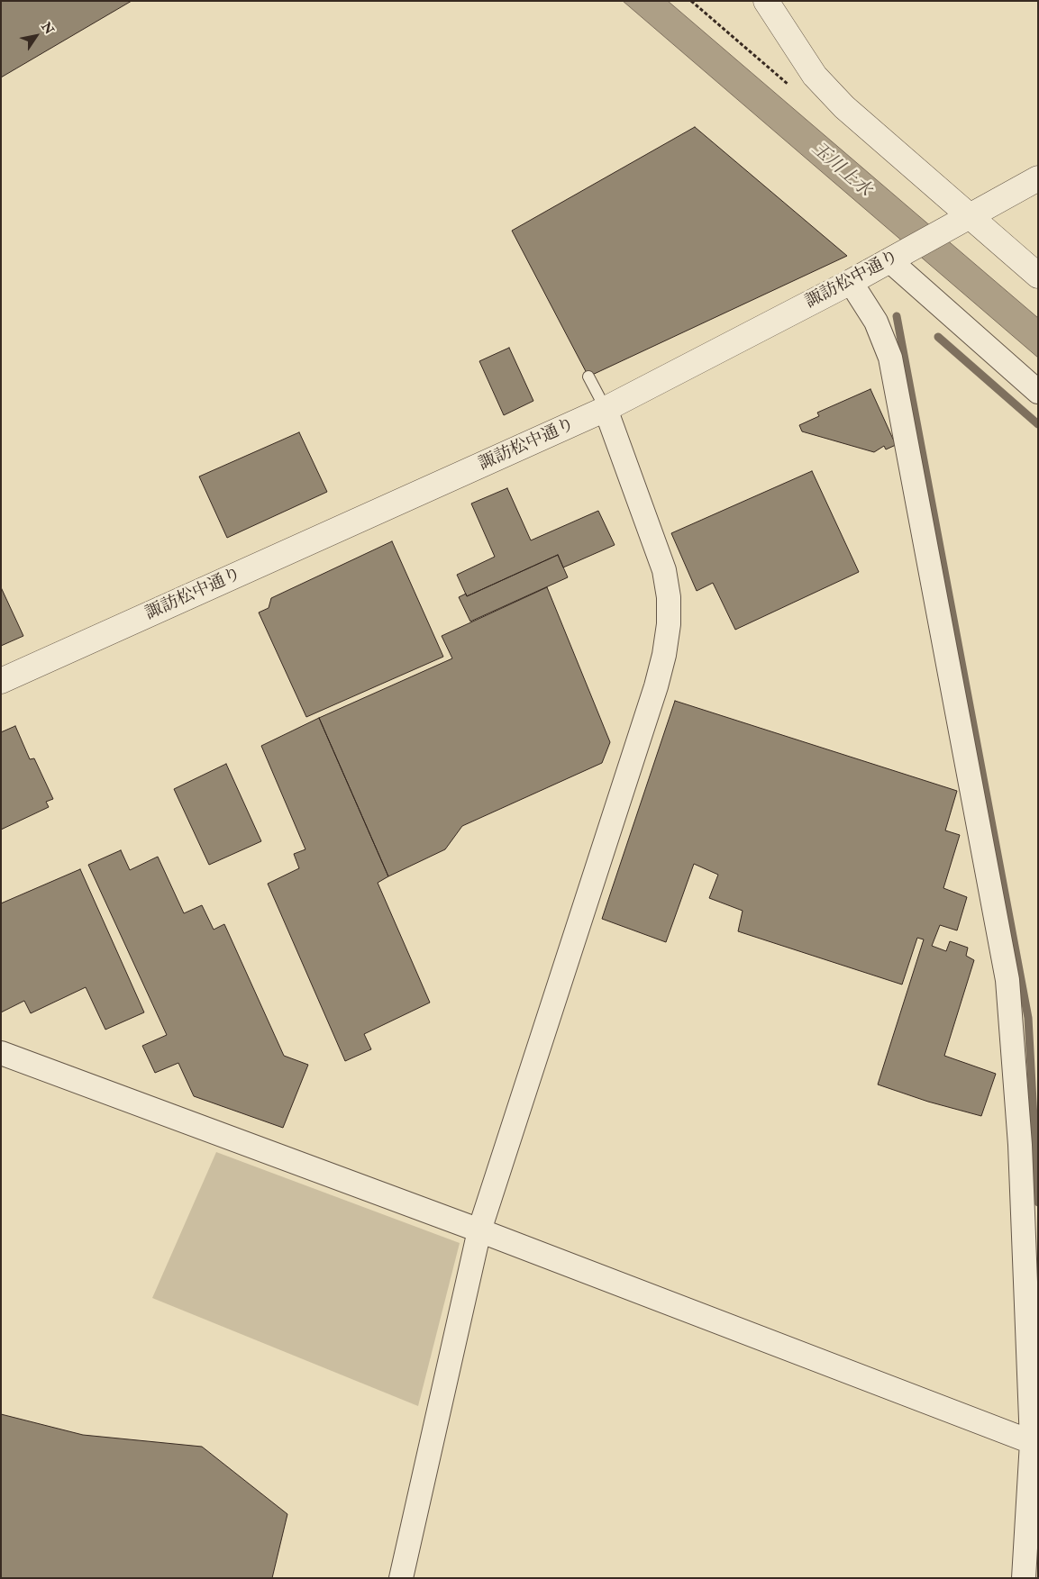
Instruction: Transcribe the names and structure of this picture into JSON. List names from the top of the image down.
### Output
{
  "streets": {
    "street": ["諏訪松中通り"]
  },
  "water": ["玉川上水"],
  "north": "top right"
}
